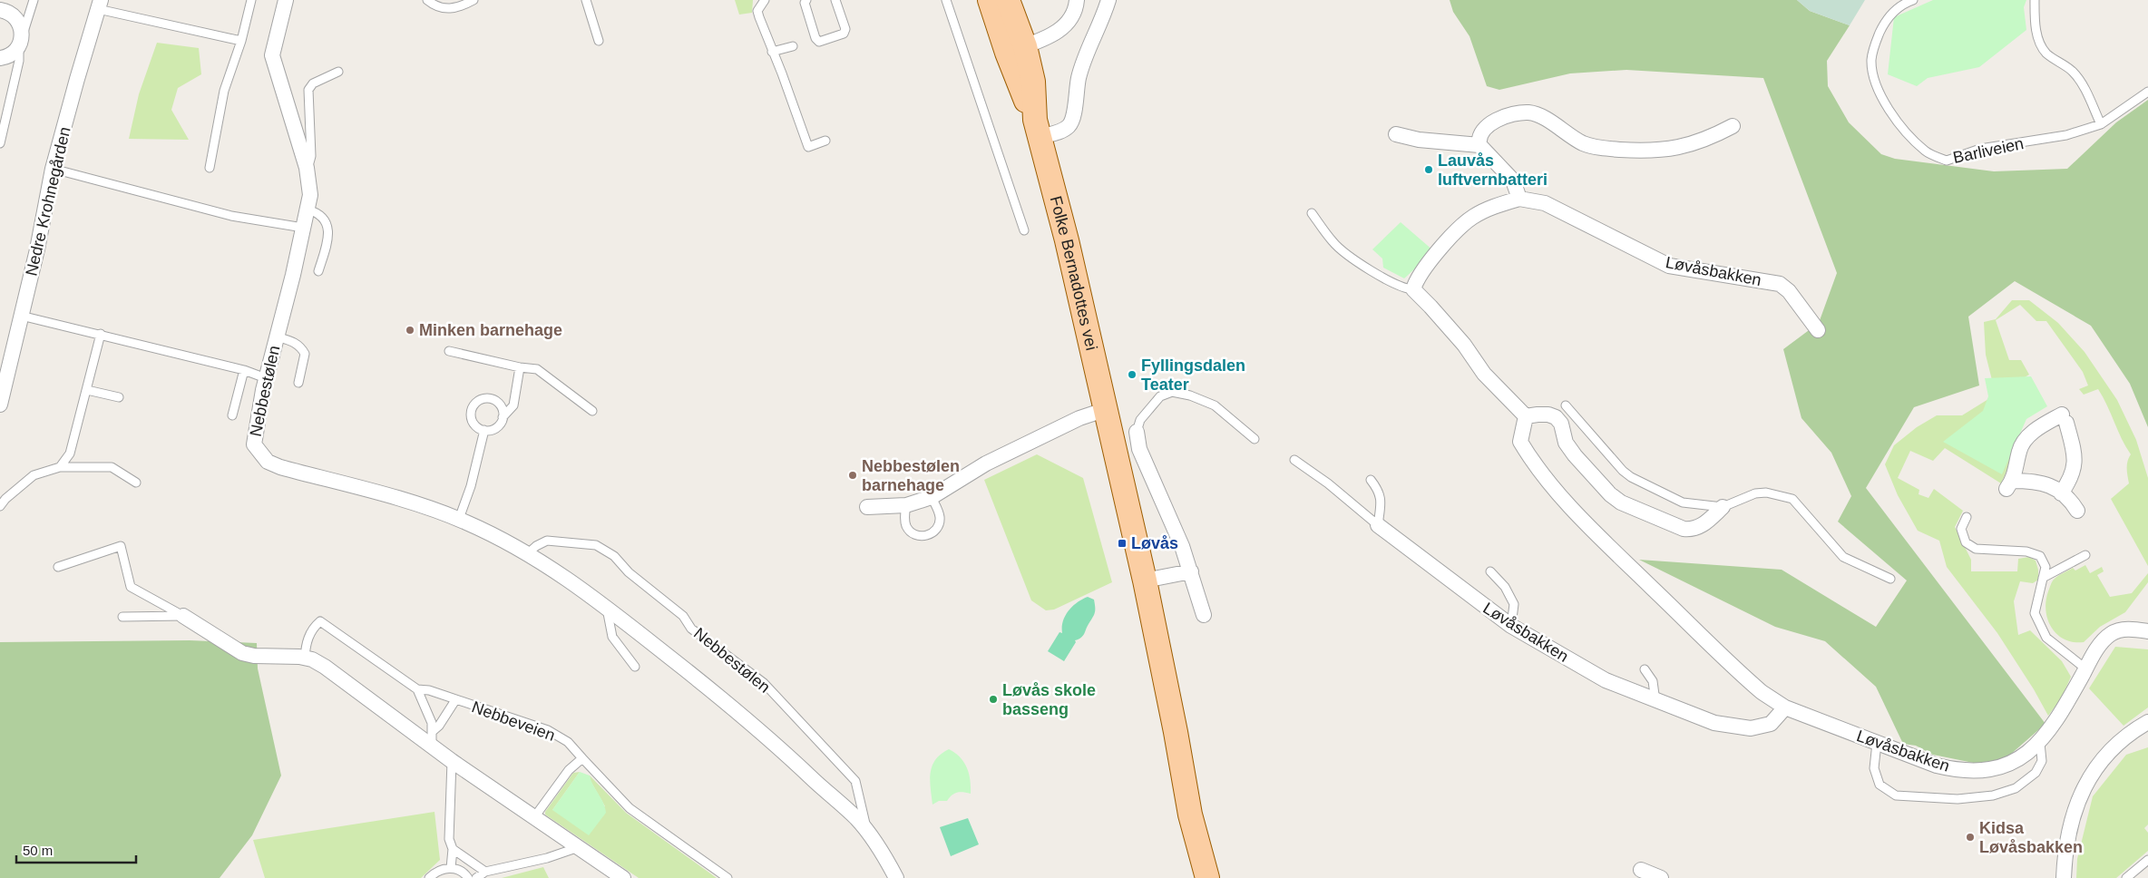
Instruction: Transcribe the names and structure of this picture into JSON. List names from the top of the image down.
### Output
{
  "streets": {
    "main road": ["Folke Bernadottes vei"],
    "street": ["Nedre Krohnegården", "Løvåsbakken", "Nebbestølen"],
    "lane": ["Barliveien", "Nebbeveien"]
  },
  "places": {
    "other": [
      "Lauvås luftvernbatteri",
      "Minken barnehage",
      "Fyllingsdalen Teater",
      "Nebbestølen barnehage",
      "Løvås skole basseng",
      "Kidsa Løvåsbakken"
    ],
    "transit": ["Løvås"]
  },
  "scale_bar": "50 m"
}
